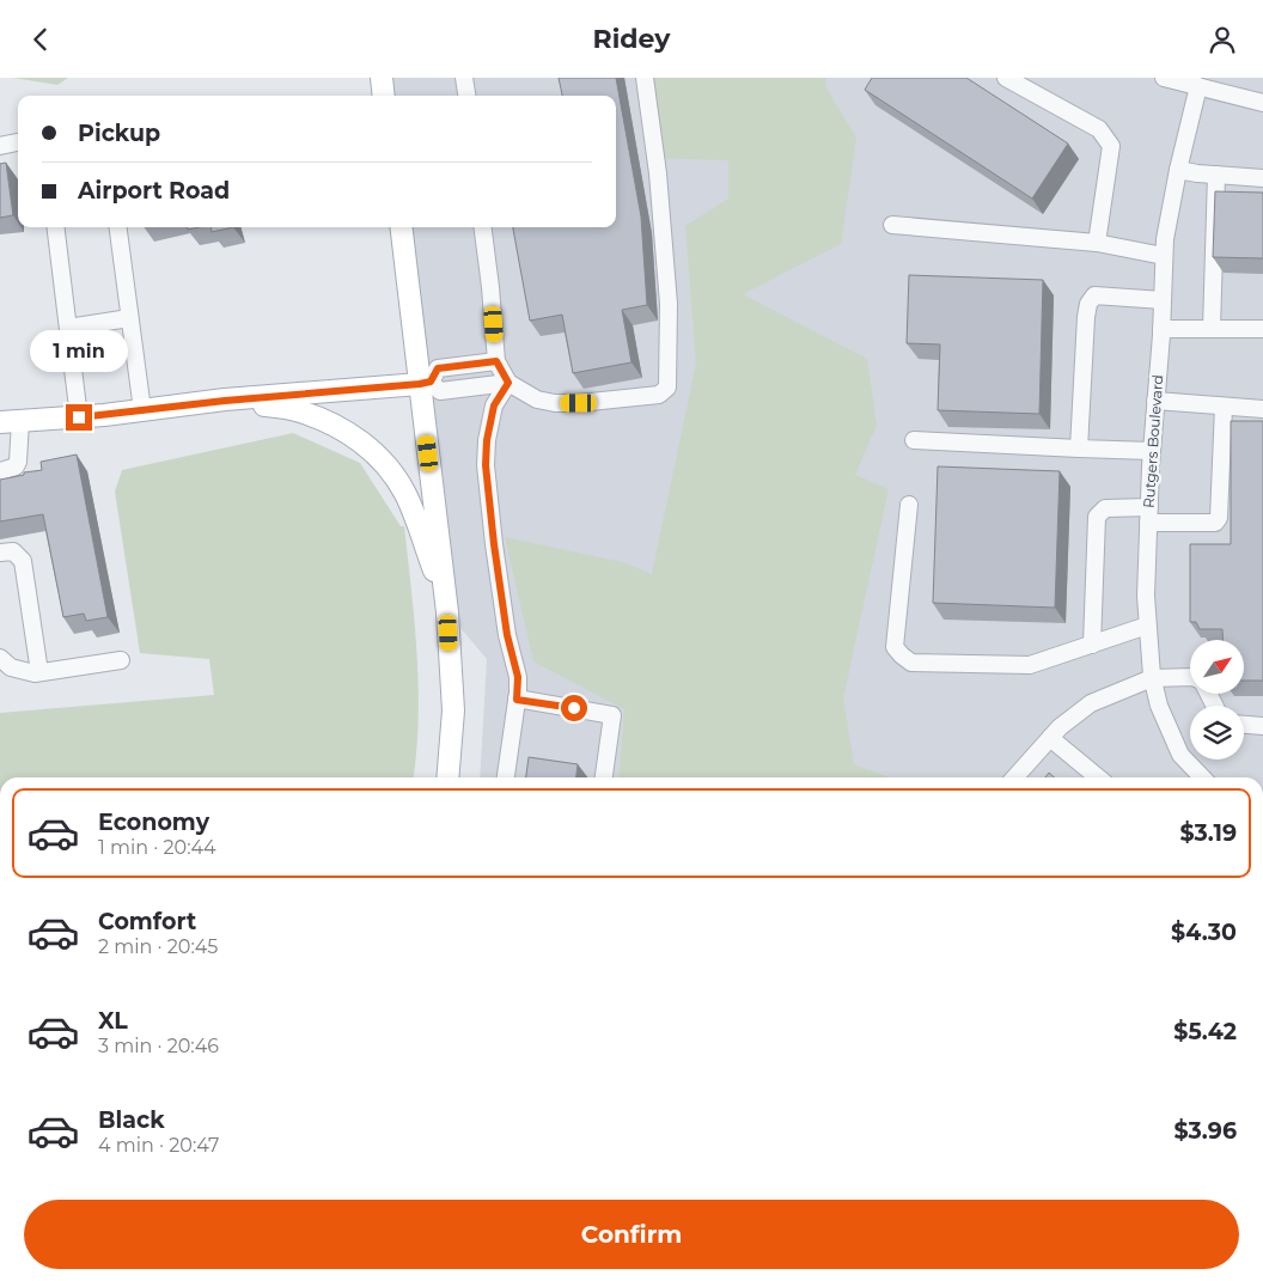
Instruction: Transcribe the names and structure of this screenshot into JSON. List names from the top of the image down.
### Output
{
  "streets": {
    "street": ["Rutgers Boulevard"]
  },
  "north": "top right",
  "page": {
    "header": "Ridey",
    "banner": ["Pickup", "Airport Road"],
    "bubble": "1 min",
    "list": [
      {
        "name": "Economy",
        "note": "1 min · 20:44",
        "value": "$3.19"
      },
      {
        "name": "Comfort",
        "note": "2 min · 20:45",
        "value": "$4.30"
      },
      {
        "name": "XL",
        "note": "3 min · 20:46",
        "value": "$5.42"
      },
      {
        "name": "Black",
        "note": "4 min · 20:47",
        "value": "$3.96"
      }
    ],
    "buttons": "Confirm"
  }
}
